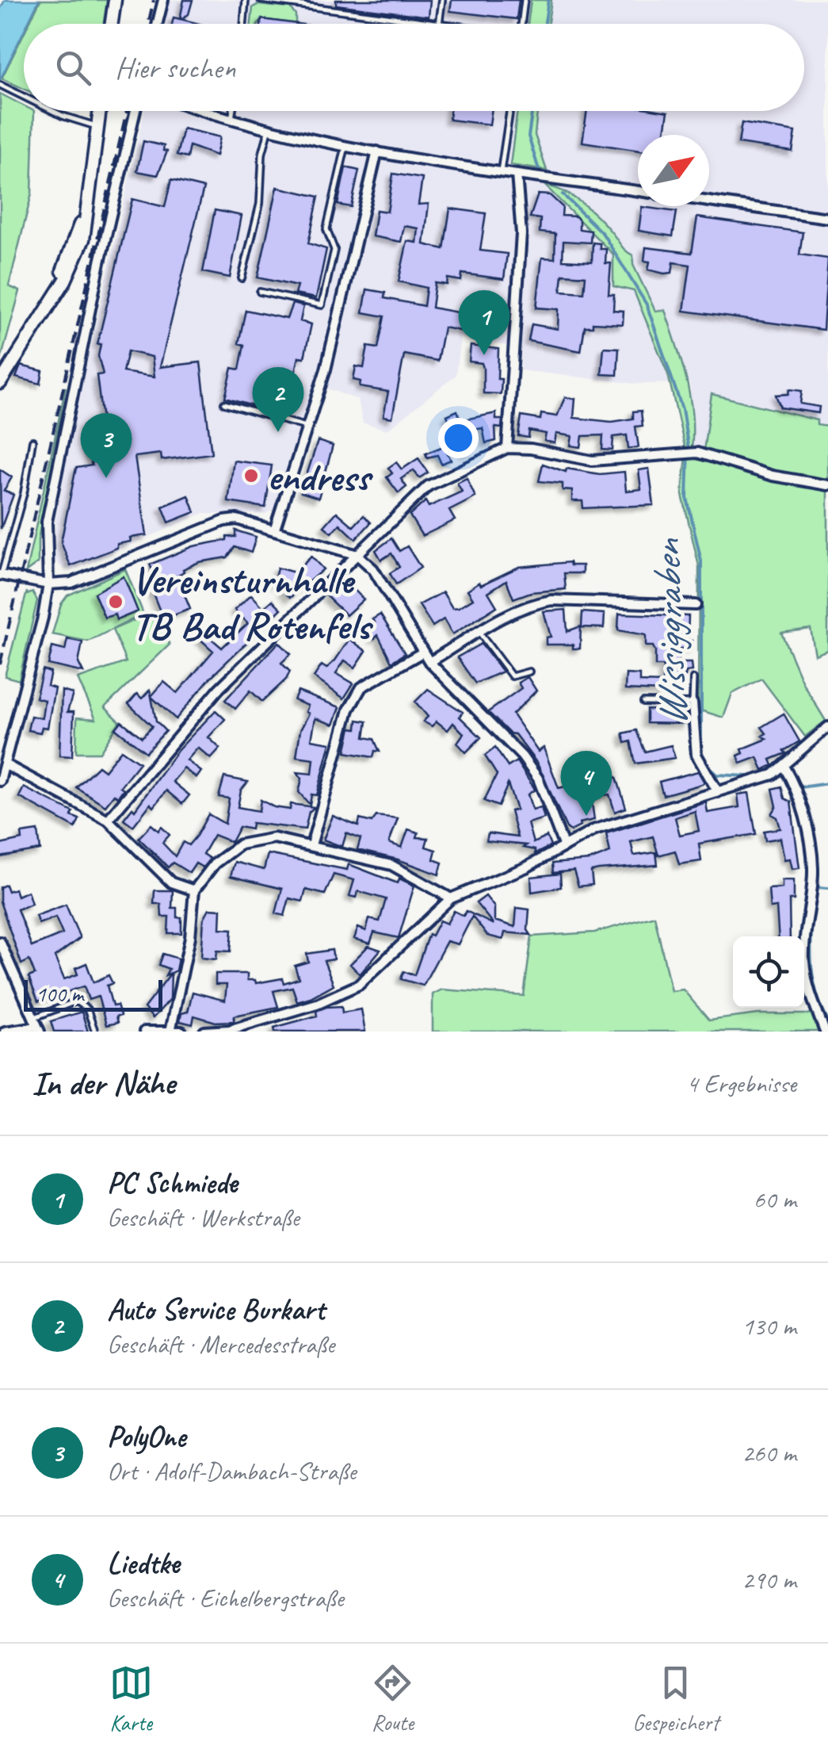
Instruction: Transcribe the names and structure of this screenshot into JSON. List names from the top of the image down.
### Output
{
  "water": ["Wissiggraben"],
  "places": ["endress", "Vereinsturnhalle TB Bad Rotenfels"],
  "scale_bar": "100 m",
  "north": "top right",
  "page": {
    "search": "Hier suchen",
    "pins": [
      "1",
      "2",
      "3",
      "4"
    ],
    "scale": "100 m",
    "heading": ["In der Nähe", "4 Ergebnisse"],
    "list": [
      {
        "mark": "1",
        "name": "PC Schmiede",
        "note": "Geschäft · Werkstraße",
        "value": "60 m"
      },
      {
        "mark": "2",
        "name": "Auto Service Burkart",
        "note": "Geschäft · Mercedesstraße",
        "value": "130 m"
      },
      {
        "mark": "3",
        "name": "PolyOne",
        "note": "Ort · Adolf-Dambach-Straße",
        "value": "260 m"
      },
      {
        "mark": "4",
        "name": "Liedtke",
        "note": "Geschäft · Eichelbergstraße",
        "value": "290 m"
      }
    ],
    "nav": ["Karte", "Route", "Gespeichert"]
  }
}
